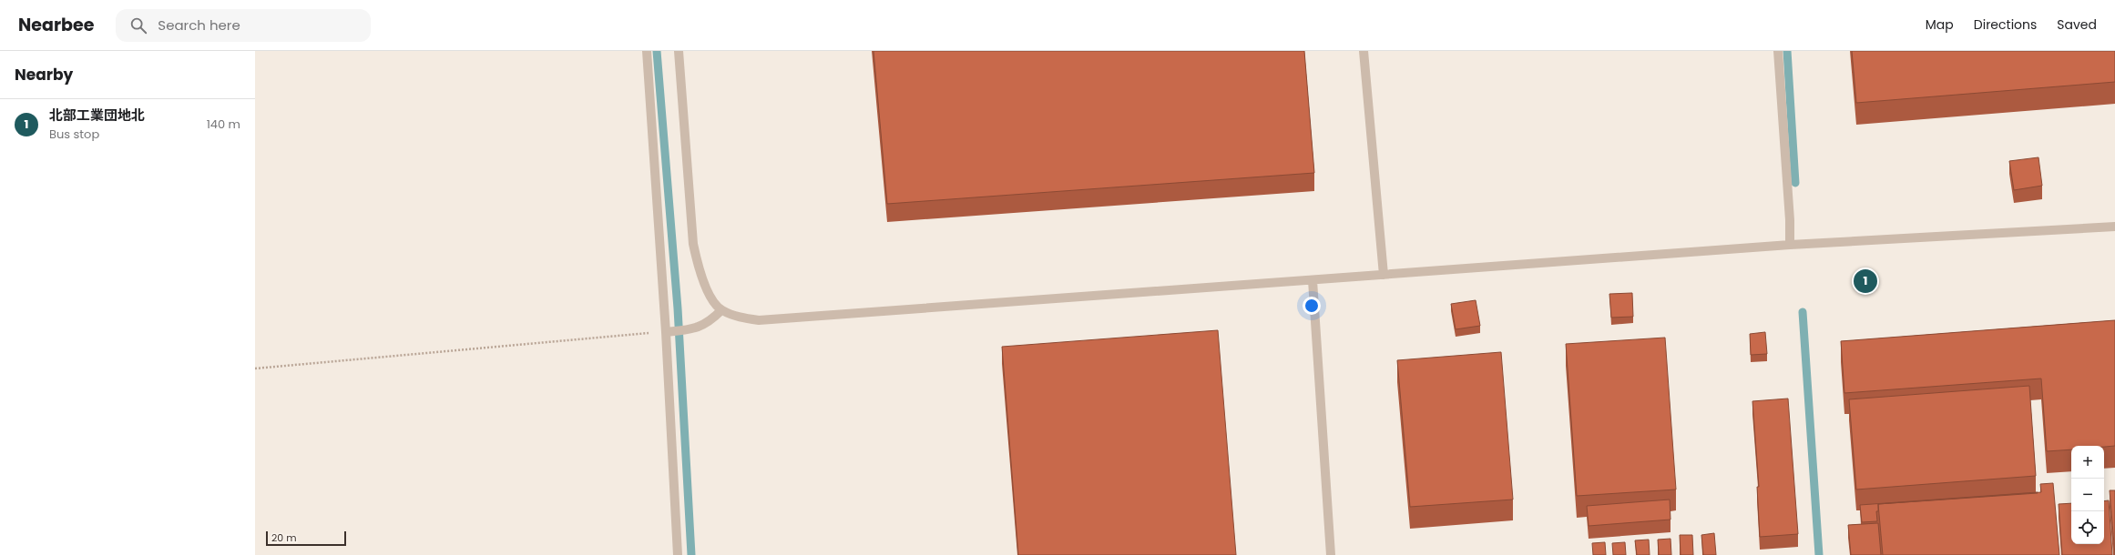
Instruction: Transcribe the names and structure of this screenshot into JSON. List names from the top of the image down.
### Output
{
  "scale_bar": "20 m",
  "page": {
    "header": "Nearbee",
    "search": "Search here",
    "nav": ["Map", "Directions", "Saved"],
    "heading": "Nearby",
    "list": [
      {
        "mark": "1",
        "name": "北部工業団地北",
        "note": "Bus stop",
        "value": "140 m"
      }
    ],
    "pins": "1",
    "map_buttons": ["+", "−"],
    "scale": "20 m"
  }
}
